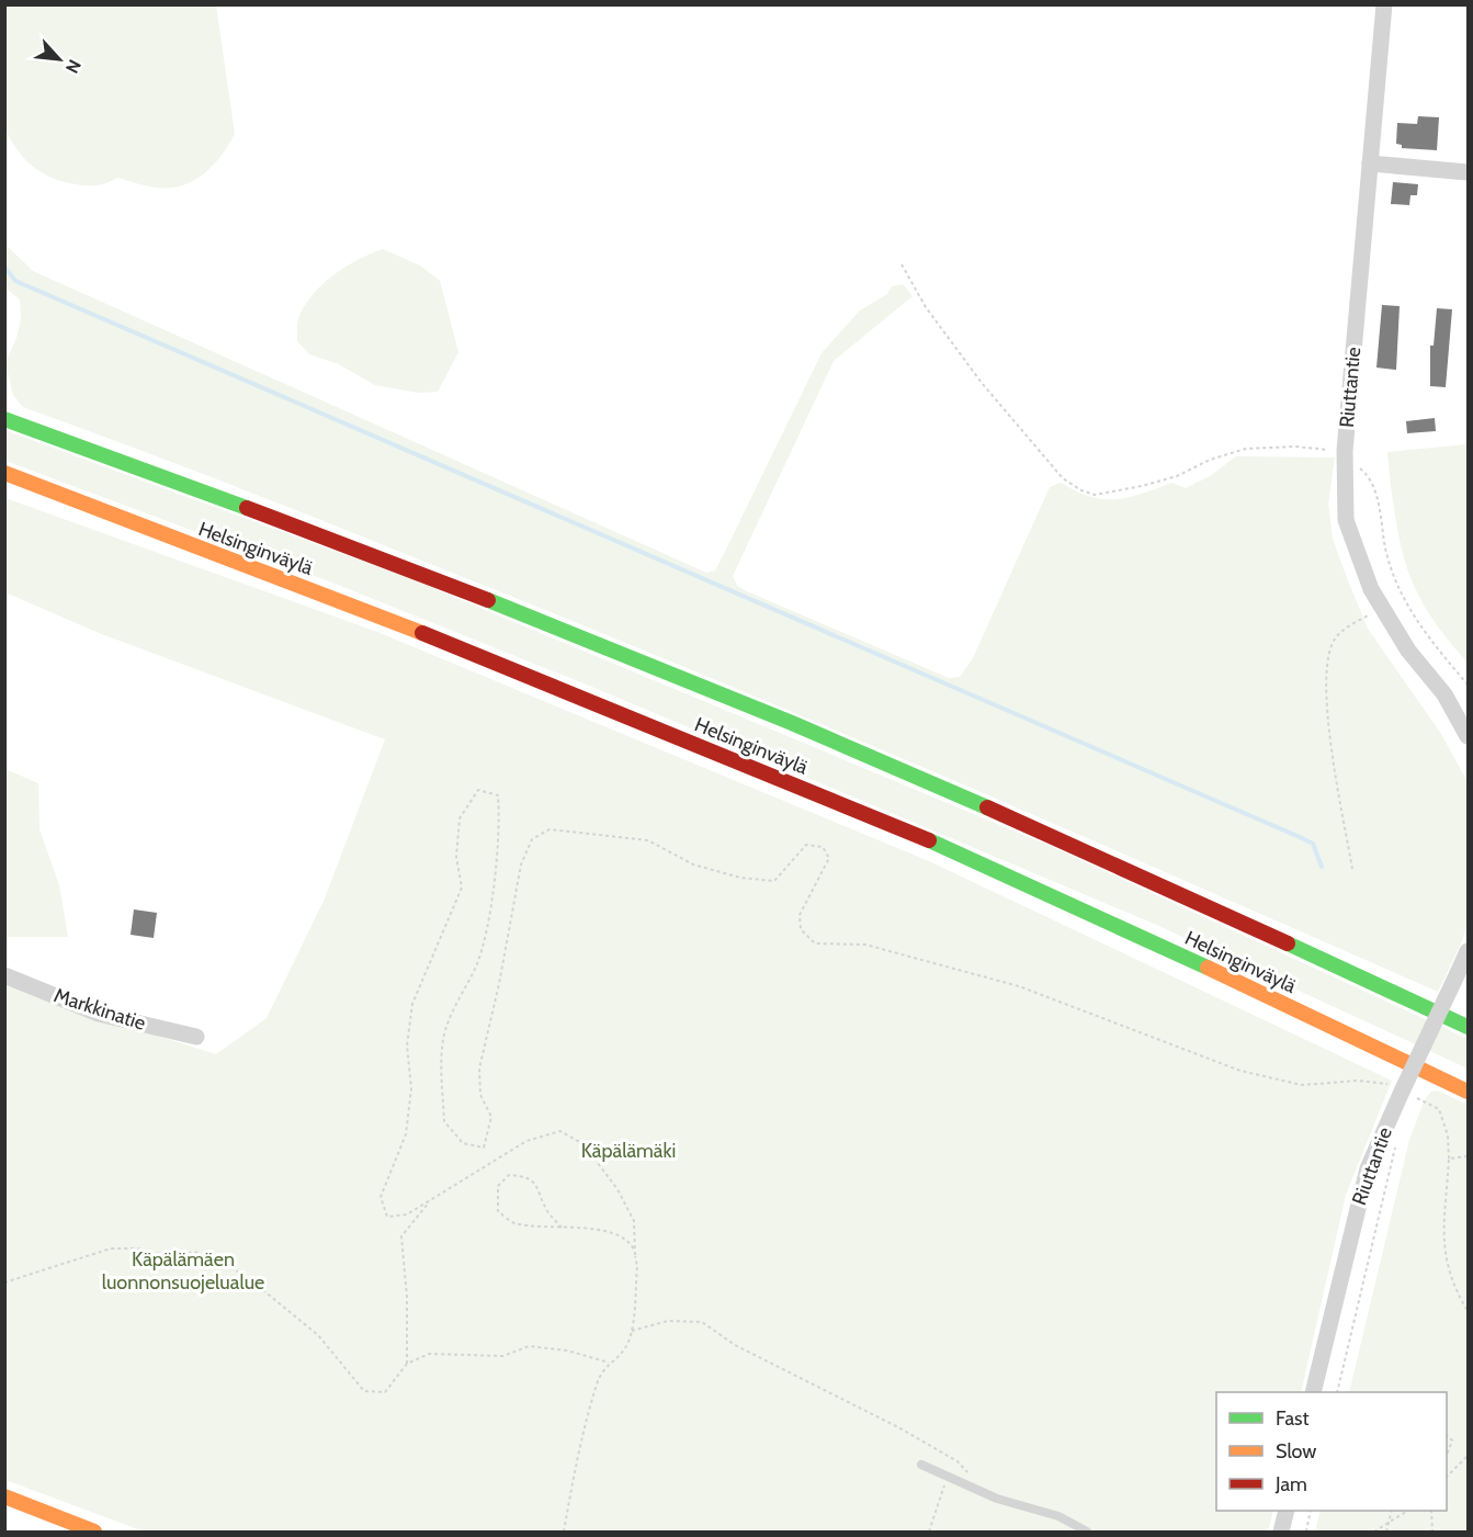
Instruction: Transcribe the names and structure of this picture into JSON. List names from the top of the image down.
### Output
{
  "streets": {
    "main road": ["Helsinginväylä"],
    "street": ["Riuttantie", "Markkinatie"]
  },
  "parks": ["Käpälämäki", "Käpälämäen luonnonsuojelualue"],
  "legend": ["Fast", "Slow", "Jam"],
  "north": "bottom right"
}
